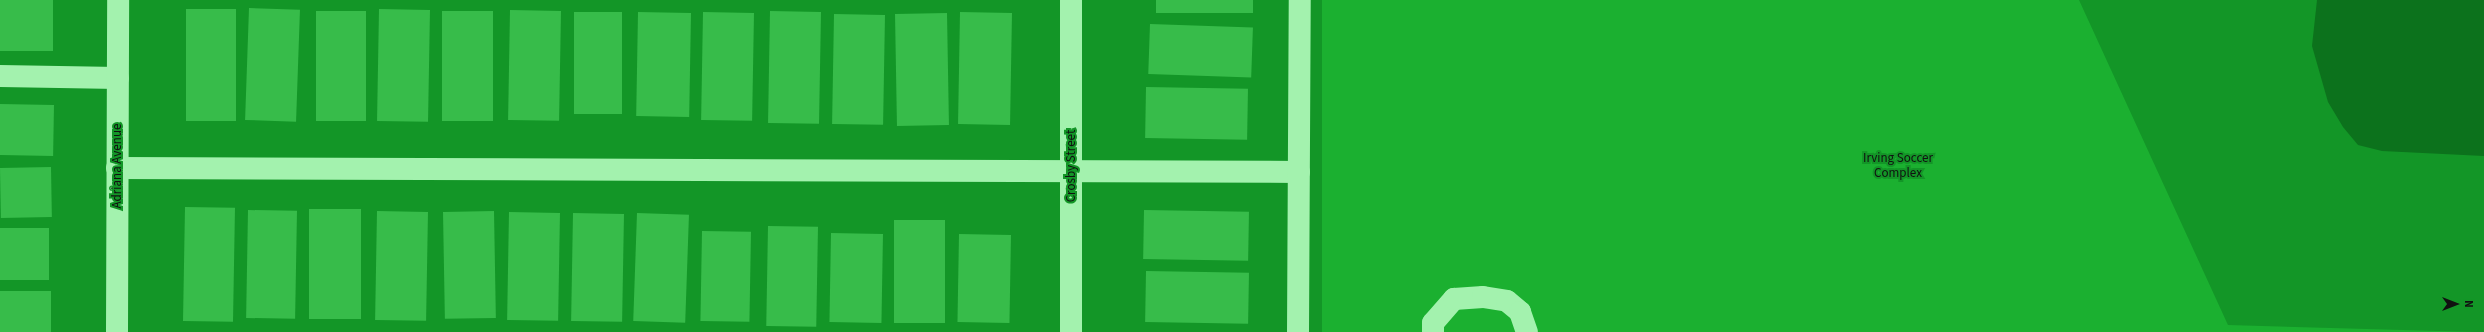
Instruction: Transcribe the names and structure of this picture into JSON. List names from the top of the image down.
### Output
{
  "streets": {
    "street": ["Adriana Avenue", "Crosby Street"]
  },
  "parks": ["Irving Soccer Complex"],
  "north": "right"
}
